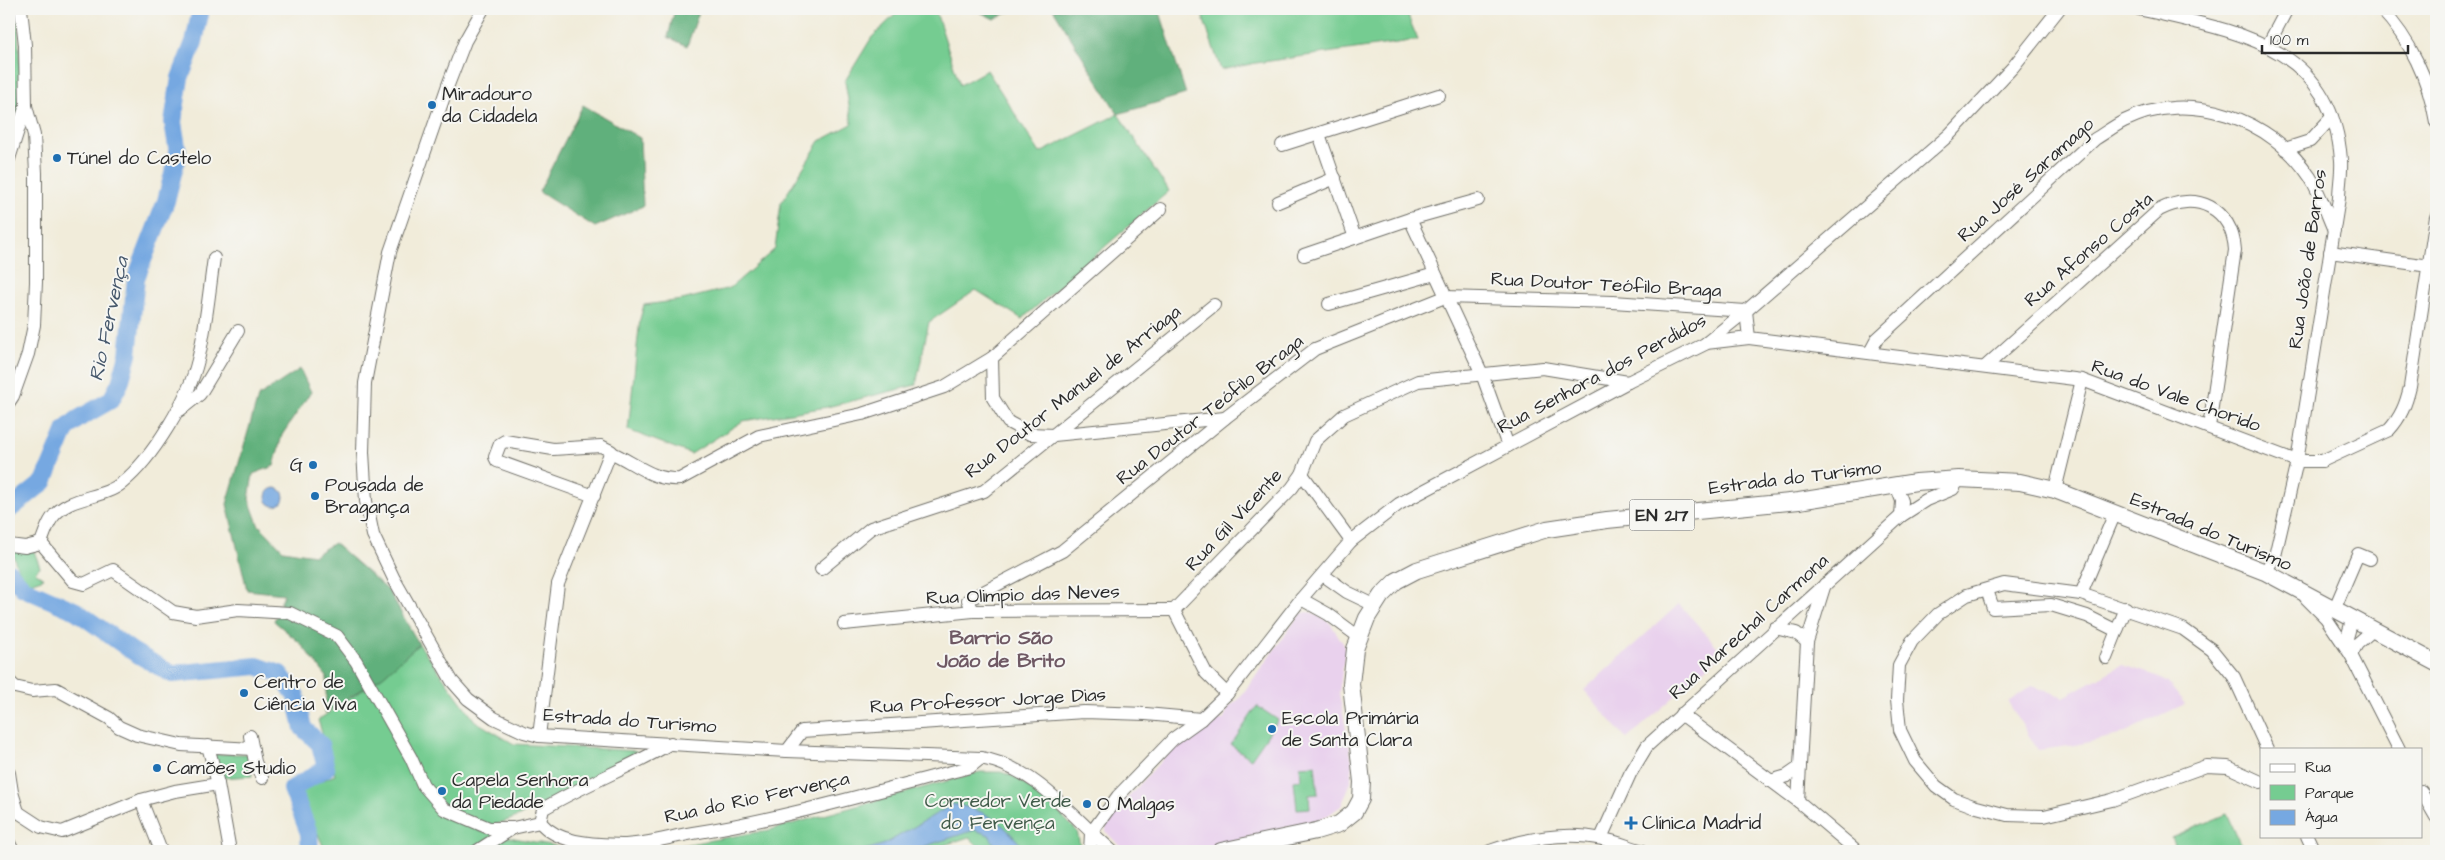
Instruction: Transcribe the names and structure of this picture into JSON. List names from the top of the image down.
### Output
{
  "streets": {
    "main road": ["Estrada do Turismo", "EN 217"],
    "street": [
      "Rua José Saramago",
      "Rua Afonso Costa",
      "Rua João de Barros",
      "Rua Doutor Teófilo Braga",
      "Rua Senhora dos Perdidos",
      "Rua Doutor Manuel de Arriaga",
      "Rua do Vale Chorido",
      "Rua Gil Vicente",
      "Rua Olimpio das Neves",
      "Rua Marechal Carmona",
      "Rua Professor Jorge Dias",
      "Rua do Rio Fervença"
    ]
  },
  "crossings": [
    ["Rua José Saramago", "Rua João de Barros"],
    ["Rua José Saramago", "Rua do Vale Chorido"],
    ["Rua Afonso Costa", "Rua do Vale Chorido"],
    ["Rua João de Barros", "Rua do Vale Chorido"],
    ["Rua João de Barros", "Estrada do Turismo"],
    ["Rua Doutor Teófilo Braga", "Rua Senhora dos Perdidos"],
    ["Rua Doutor Teófilo Braga", "Rua Olimpio das Neves"],
    ["Rua Senhora dos Perdidos", "Rua do Vale Chorido"],
    ["Rua Senhora dos Perdidos", "Estrada do Turismo"],
    ["Rua Senhora dos Perdidos", "Rua Gil Vicente"],
    ["Rua Senhora dos Perdidos", "Rua Professor Jorge Dias"],
    ["Estrada do Turismo", "Rua Marechal Carmona"],
    ["Estrada do Turismo", "Rua Professor Jorge Dias"],
    ["Estrada do Turismo", "Rua do Rio Fervença"],
    ["Rua Gil Vicente", "Rua Olimpio das Neves"]
  ],
  "districts": ["Barrio São João de Brito"],
  "water": ["Rio Fervença"],
  "parks": ["Corredor Verde do Fervença"],
  "places": {
    "other": [
      "Miradouro da Cidadela",
      "Túnel do Castelo",
      "G",
      "Pousada de Bragança",
      "Centro de Ciência Viva",
      "Escola Primária de Santa Clara",
      "Camões Studio",
      "Capela Senhora da Piedade",
      "O Malgas"
    ],
    "health": ["Clínica Madrid"]
  },
  "legend": ["Rua", "Parque", "Água"],
  "scale_bar": "100 m"
}
